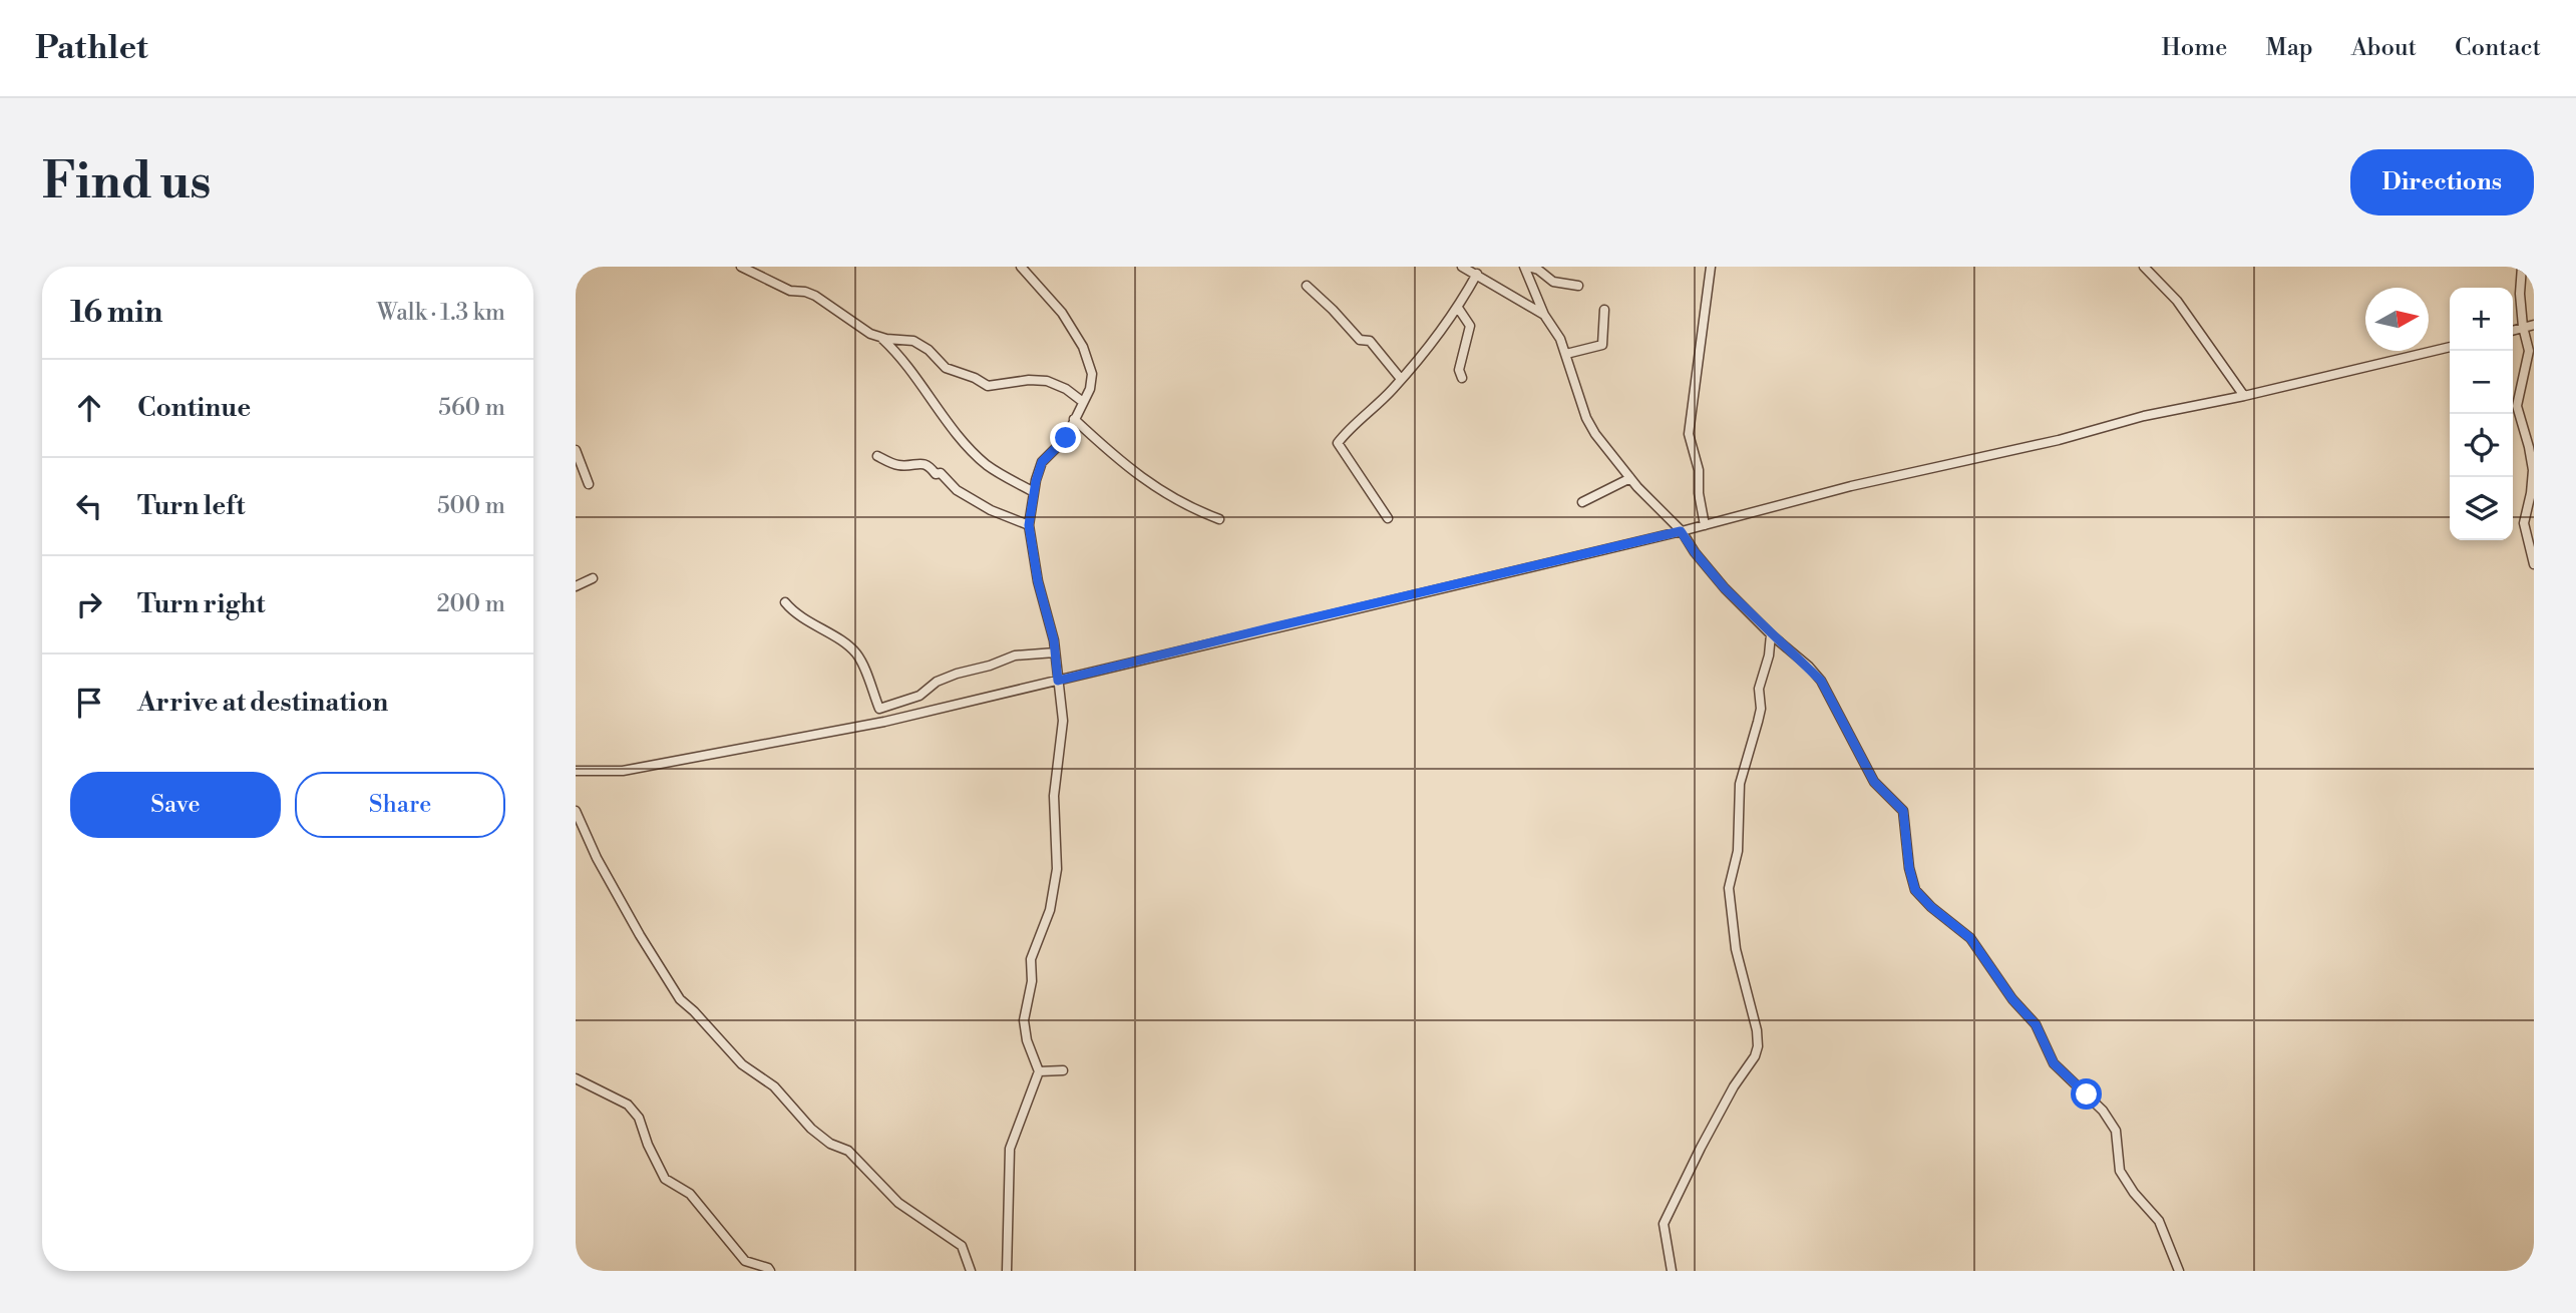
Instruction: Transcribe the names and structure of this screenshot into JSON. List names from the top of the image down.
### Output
{
  "north": "right",
  "page": {
    "header": "Pathlet",
    "nav": [
      "Home",
      "Map",
      "About",
      "Contact"
    ],
    "buttons": [
      "Directions",
      ["Save", "Share"]
    ],
    "title": "Find us",
    "heading": ["16 min", "Walk · 1.3 km"],
    "map_buttons": ["+", "−"],
    "list": [
      ["Continue", "560 m"],
      ["Turn left", "500 m"],
      ["Turn right", "200 m"],
      "Arrive at destination"
    ]
  }
}
